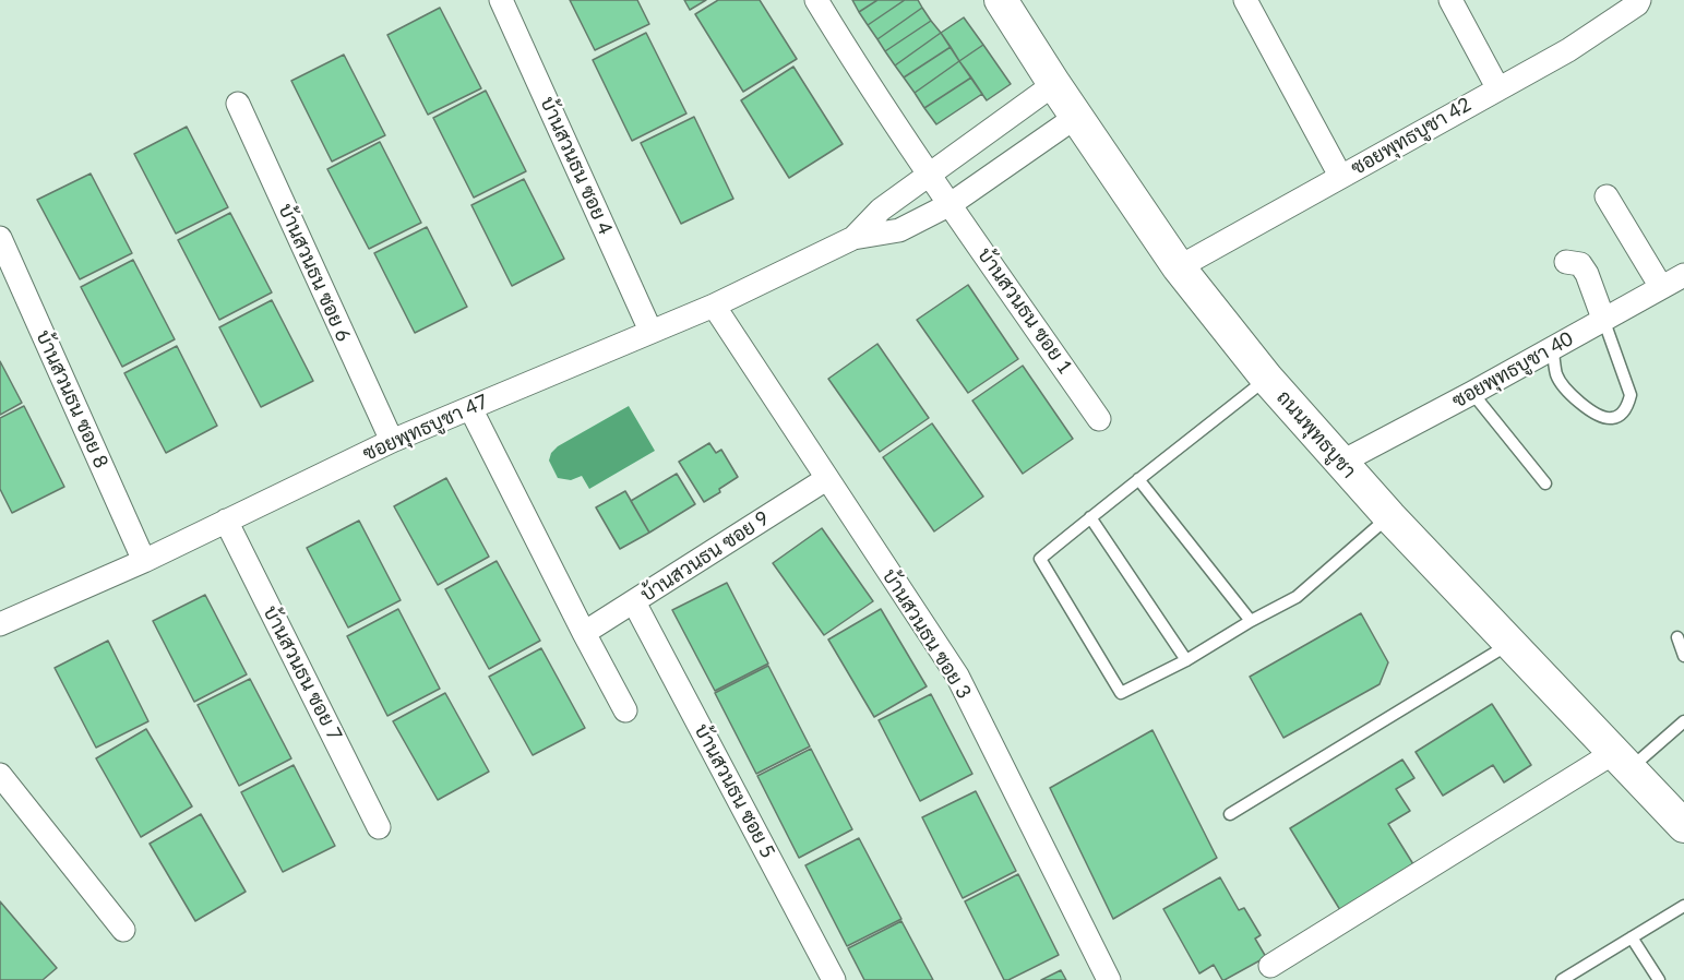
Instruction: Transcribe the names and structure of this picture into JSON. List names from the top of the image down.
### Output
{
  "streets": {
    "main road": ["ถนนพุทธบูชา"],
    "street": [
      "ซอยพุทธบูชา 42",
      "บ้านสวนธน ซอย 4",
      "บ้านสวนธน ซอย 6",
      "บ้านสวนธน ซอย 1",
      "ซอยพุทธบูชา 40",
      "บ้านสวนธน ซอย 8",
      "ซอยพุทธบูชา 47",
      "บ้านสวนธน ซอย 9",
      "บ้านสวนธน ซอย 3",
      "บ้านสวนธน ซอย 7",
      "บ้านสวนธน ซอย 5"
    ]
  },
  "crossings": [
    ["ซอยพุทธบูชา 42", "ถนนพุทธบูชา"],
    ["บ้านสวนธน ซอย 4", "ซอยพุทธบูชา 47"],
    ["บ้านสวนธน ซอย 6", "ซอยพุทธบูชา 47"],
    ["บ้านสวนธน ซอย 1", "ซอยพุทธบูชา 47"],
    ["ซอยพุทธบูชา 40", "ถนนพุทธบูชา"],
    ["บ้านสวนธน ซอย 8", "ซอยพุทธบูชา 47"],
    ["ซอยพุทธบูชา 47", "ถนนพุทธบูชา"],
    ["ซอยพุทธบูชา 47", "บ้านสวนธน ซอย 3"],
    ["ซอยพุทธบูชา 47", "บ้านสวนธน ซอย 7"],
    ["บ้านสวนธน ซอย 9", "บ้านสวนธน ซอย 3"],
    ["บ้านสวนธน ซอย 9", "บ้านสวนธน ซอย 5"]
  ]
}
